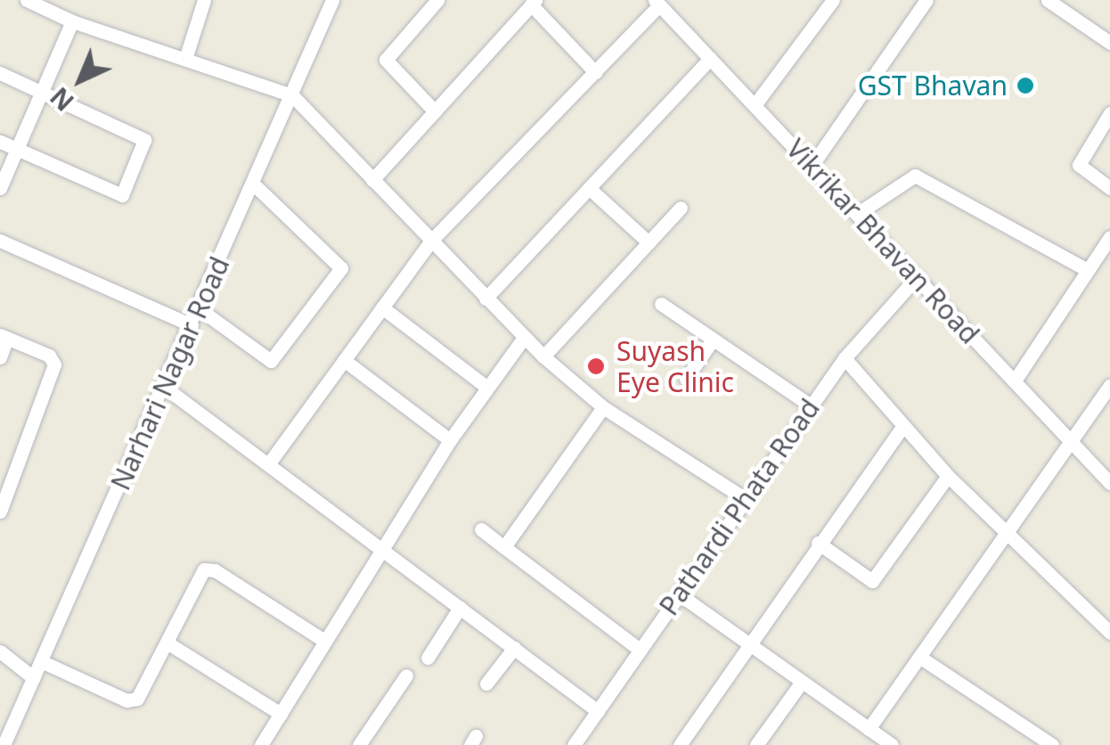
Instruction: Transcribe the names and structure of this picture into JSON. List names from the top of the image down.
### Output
{
  "streets": {
    "street": ["Vikrikar Bhavan Road", "Narhari Nagar Road", "Pathardi Phata Road"]
  },
  "crossings": [
    ["Vikrikar Bhavan Road", "Pathardi Phata Road"]
  ],
  "places": ["GST Bhavan", "Suyash Eye Clinic"],
  "north": "bottom left"
}
